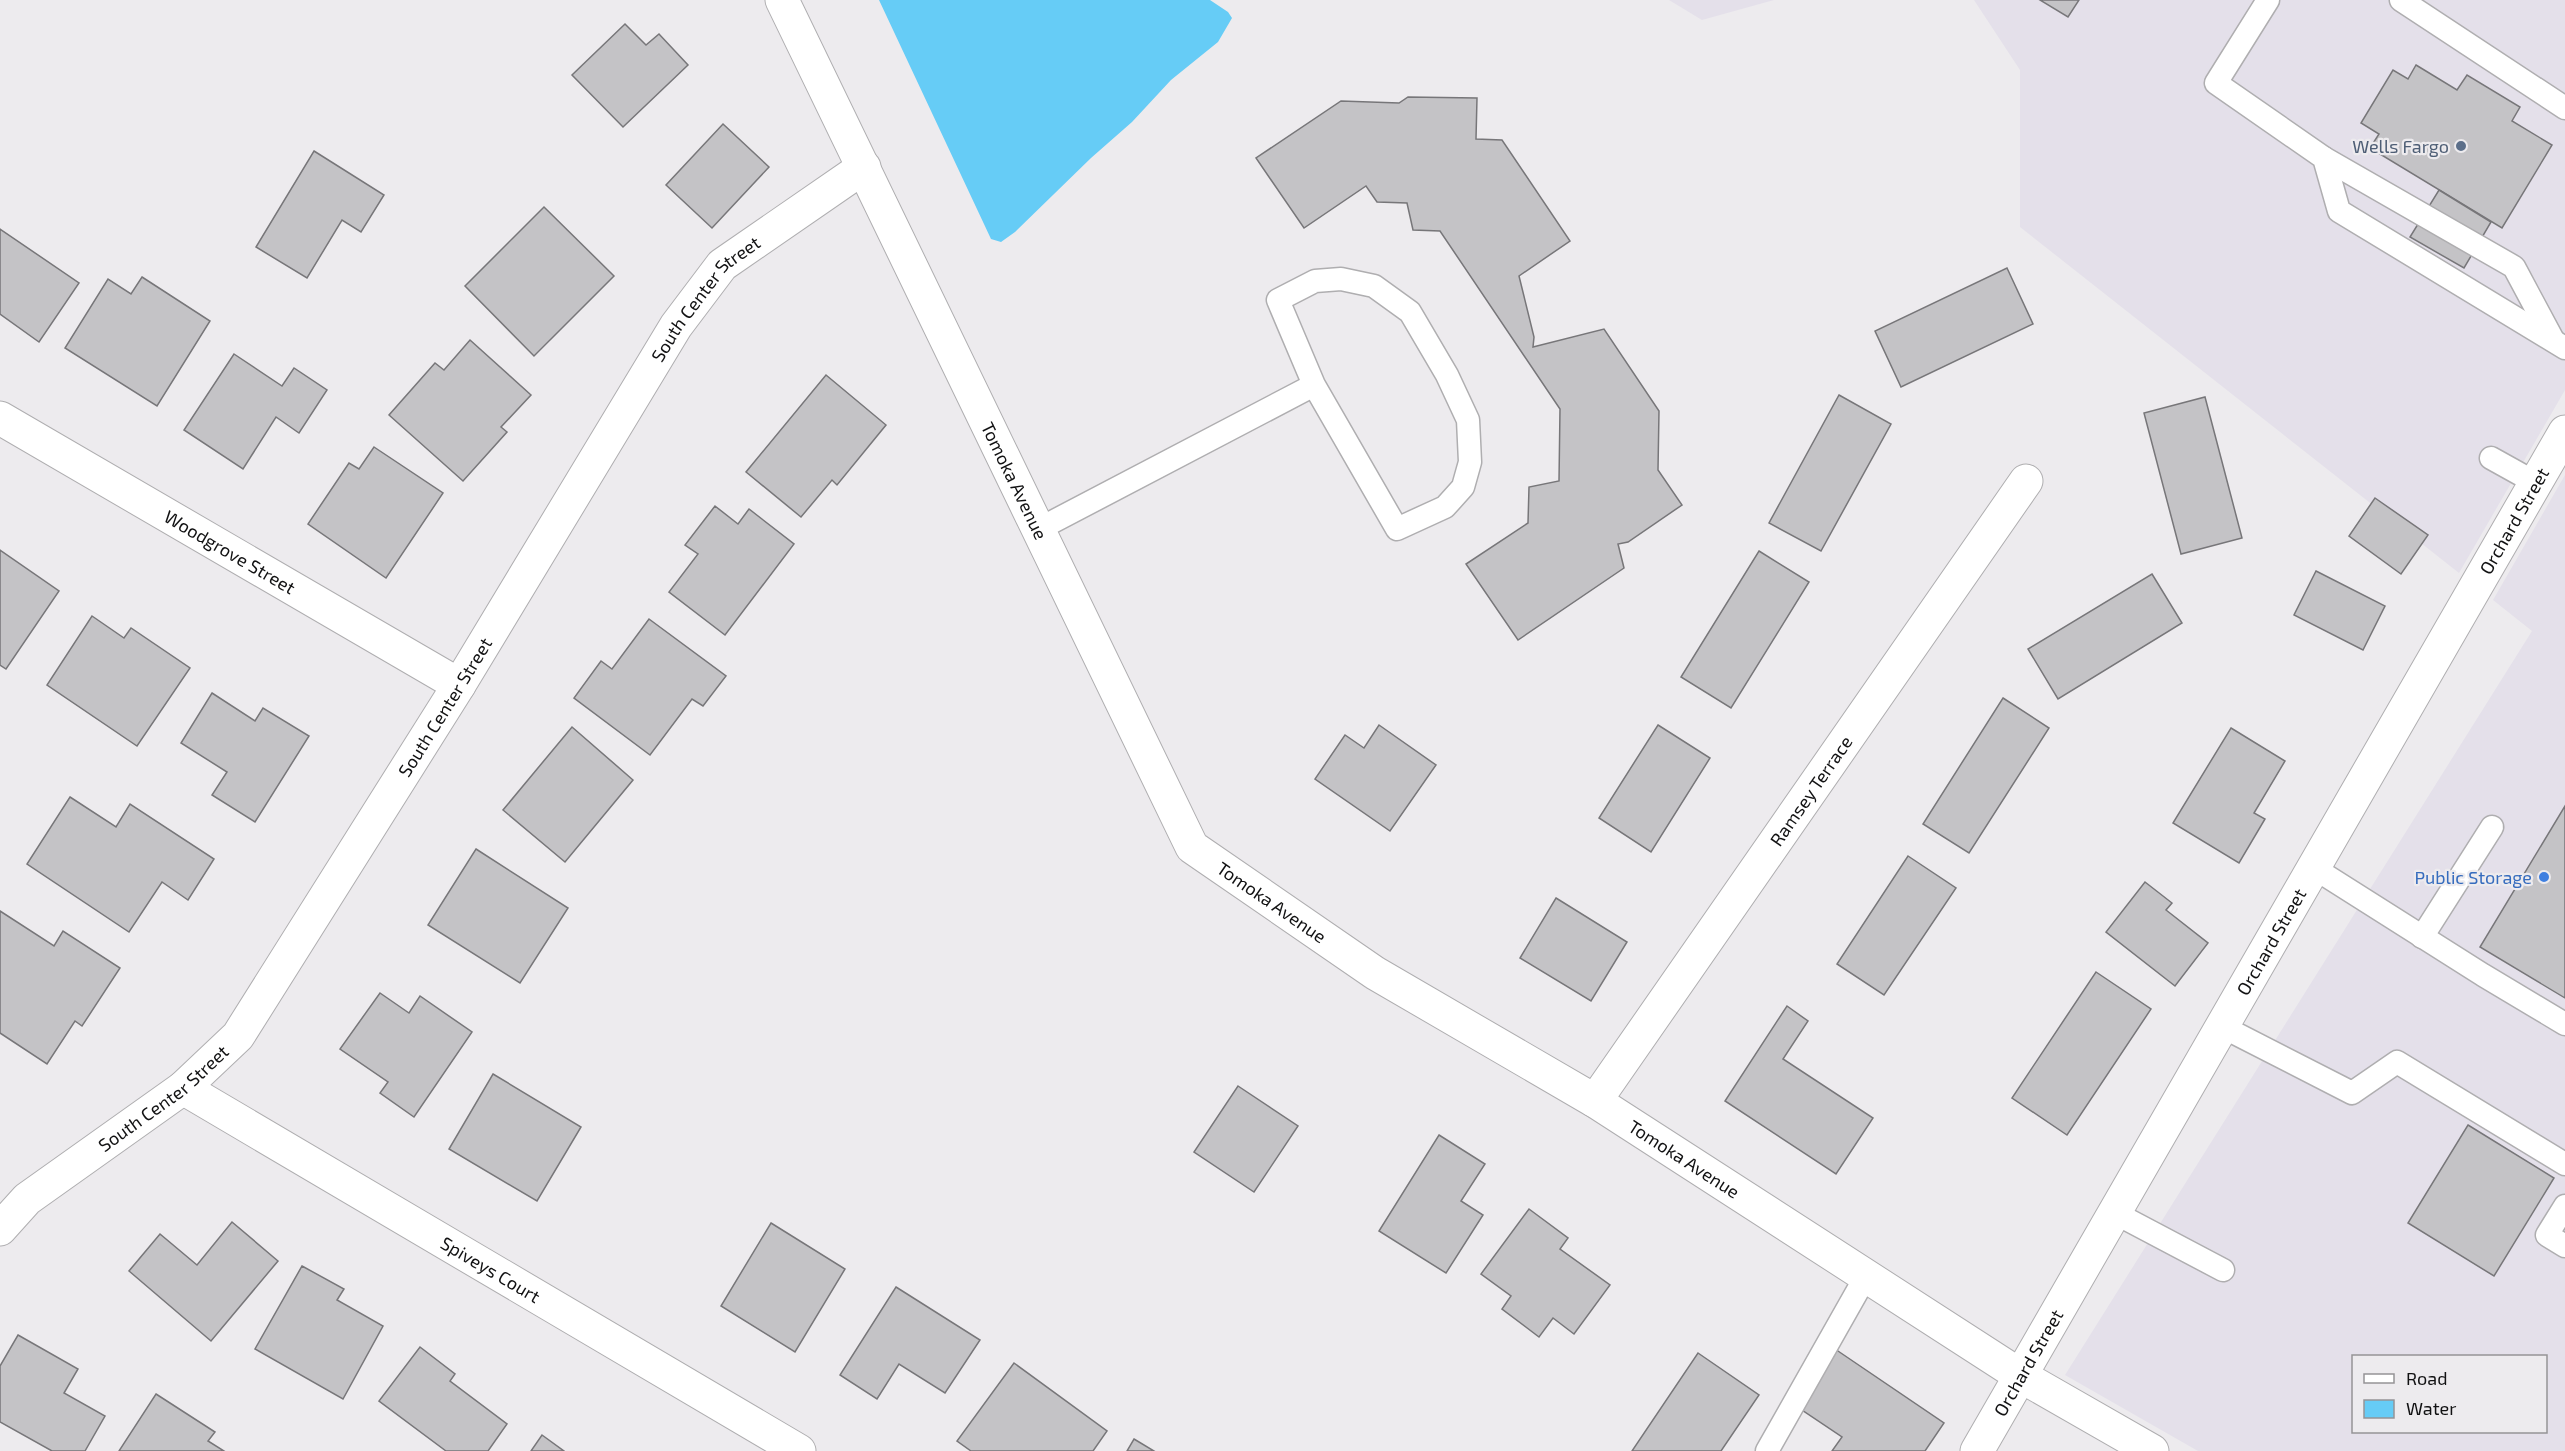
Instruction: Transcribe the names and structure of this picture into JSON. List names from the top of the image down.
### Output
{
  "streets": {
    "street": [
      "South Center Street",
      "Tomoka Avenue",
      "Orchard Street",
      "Woodgrove Street",
      "Ramsey Terrace",
      "Spiveys Court"
    ]
  },
  "crossings": [
    ["South Center Street", "Tomoka Avenue"],
    ["South Center Street", "Woodgrove Street"],
    ["South Center Street", "Spiveys Court"],
    ["Tomoka Avenue", "Orchard Street"],
    ["Tomoka Avenue", "Ramsey Terrace"]
  ],
  "places": ["Wells Fargo", "Public Storage"],
  "legend": ["Road", "Water"]
}
